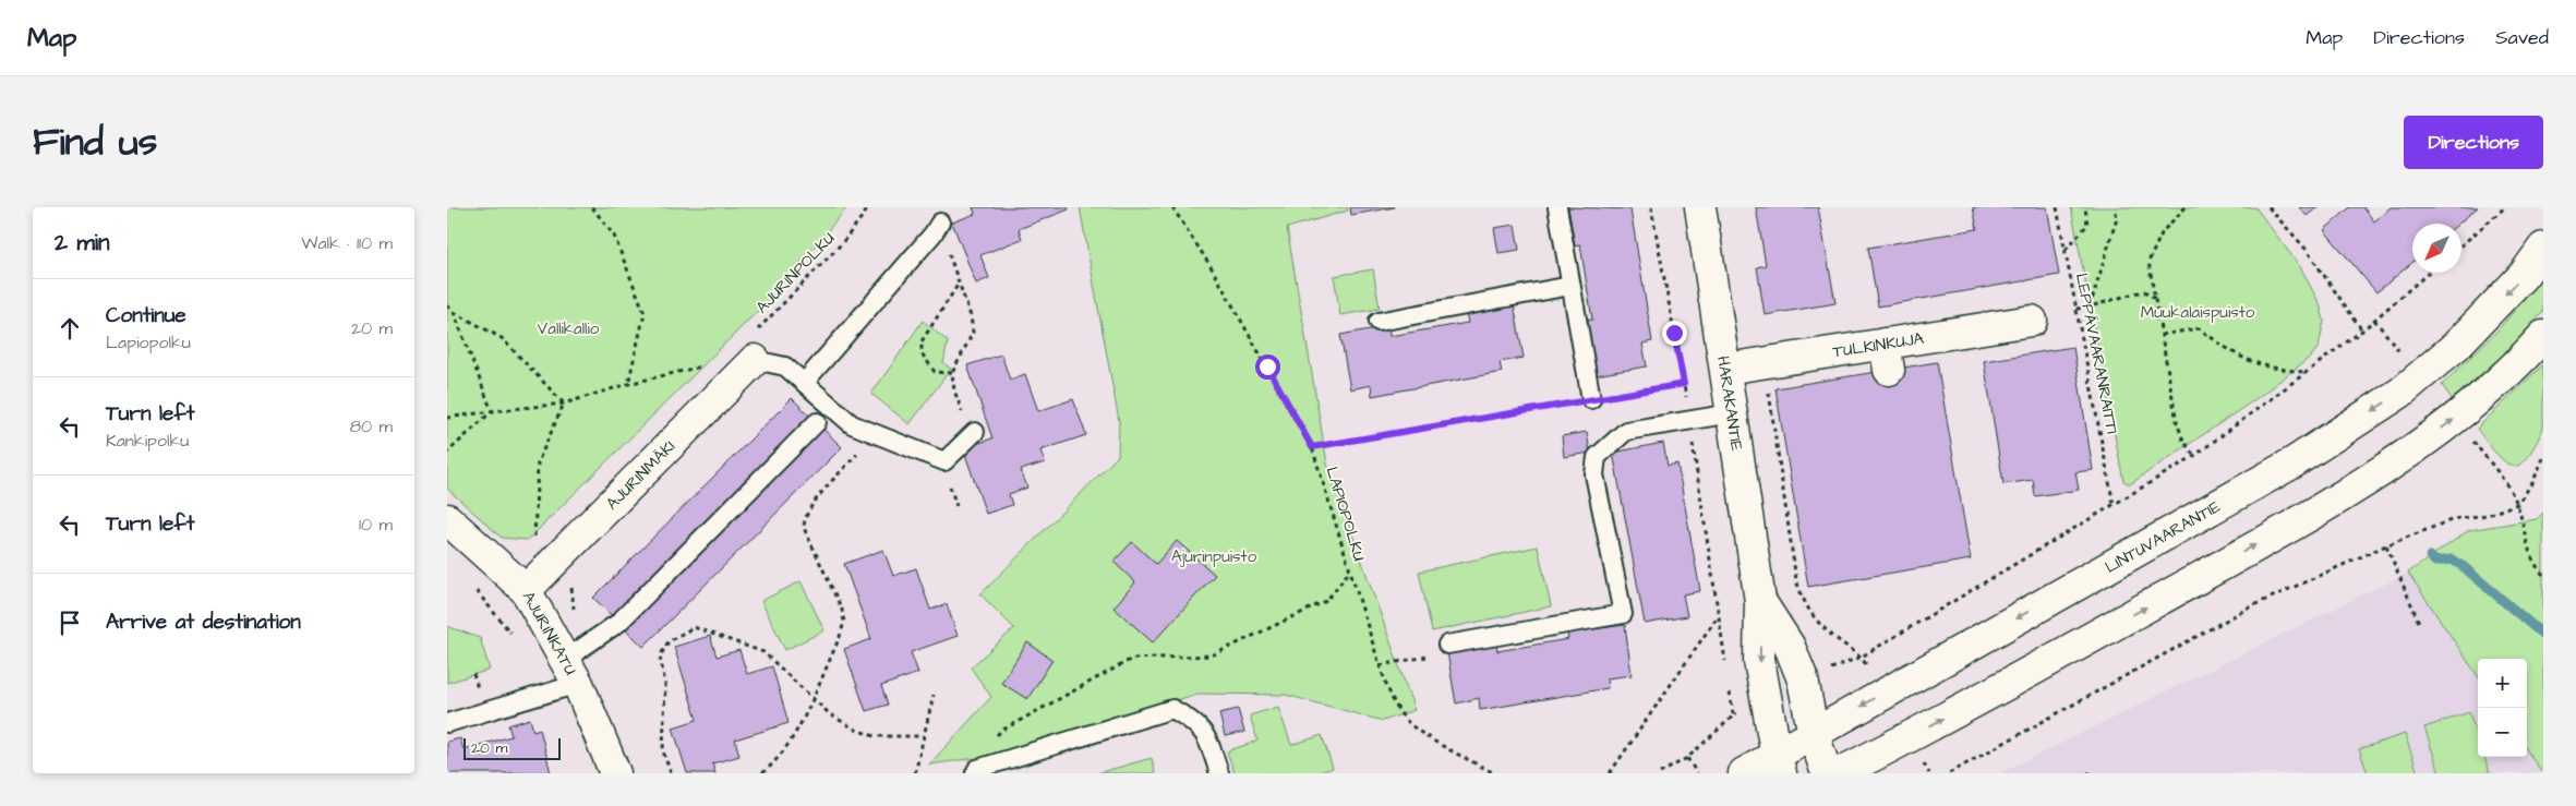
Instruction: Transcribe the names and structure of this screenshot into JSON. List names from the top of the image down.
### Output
{
  "streets": {
    "main road": [
      "TULKINKUJA",
      "HARAKANTIE",
      "AJURINMÄKI",
      "LINTUVAARANTIE",
      "AJURINKATU"
    ],
    "path": ["AJURINPOLKU", "LEPPÄVAARANRAITTI", "LAPIOPOLKU"]
  },
  "crossings": [
    ["AJURINPOLKU", "AJURINMÄKI"],
    ["TULKINKUJA", "HARAKANTIE"],
    ["HARAKANTIE", "LINTUVAARANTIE"],
    ["AJURINMÄKI", "AJURINKATU"]
  ],
  "parks": ["Muukalaispuisto", "Vallikallio", "Ajurinpuisto"],
  "scale_bar": "20 m",
  "north": "bottom left",
  "page": {
    "header": "Map",
    "nav": ["Map", "Directions", "Saved"],
    "title": "Find us",
    "buttons": "Directions",
    "heading": ["2 min", "Walk · 110 m"],
    "list": [
      ["Continue", "Lapiopolku", "20 m"],
      ["Turn left", "Kankipolku", "80 m"],
      ["Turn left", "10 m"],
      "Arrive at destination"
    ],
    "map_buttons": ["+", "−"],
    "scale": "20 m"
  }
}
